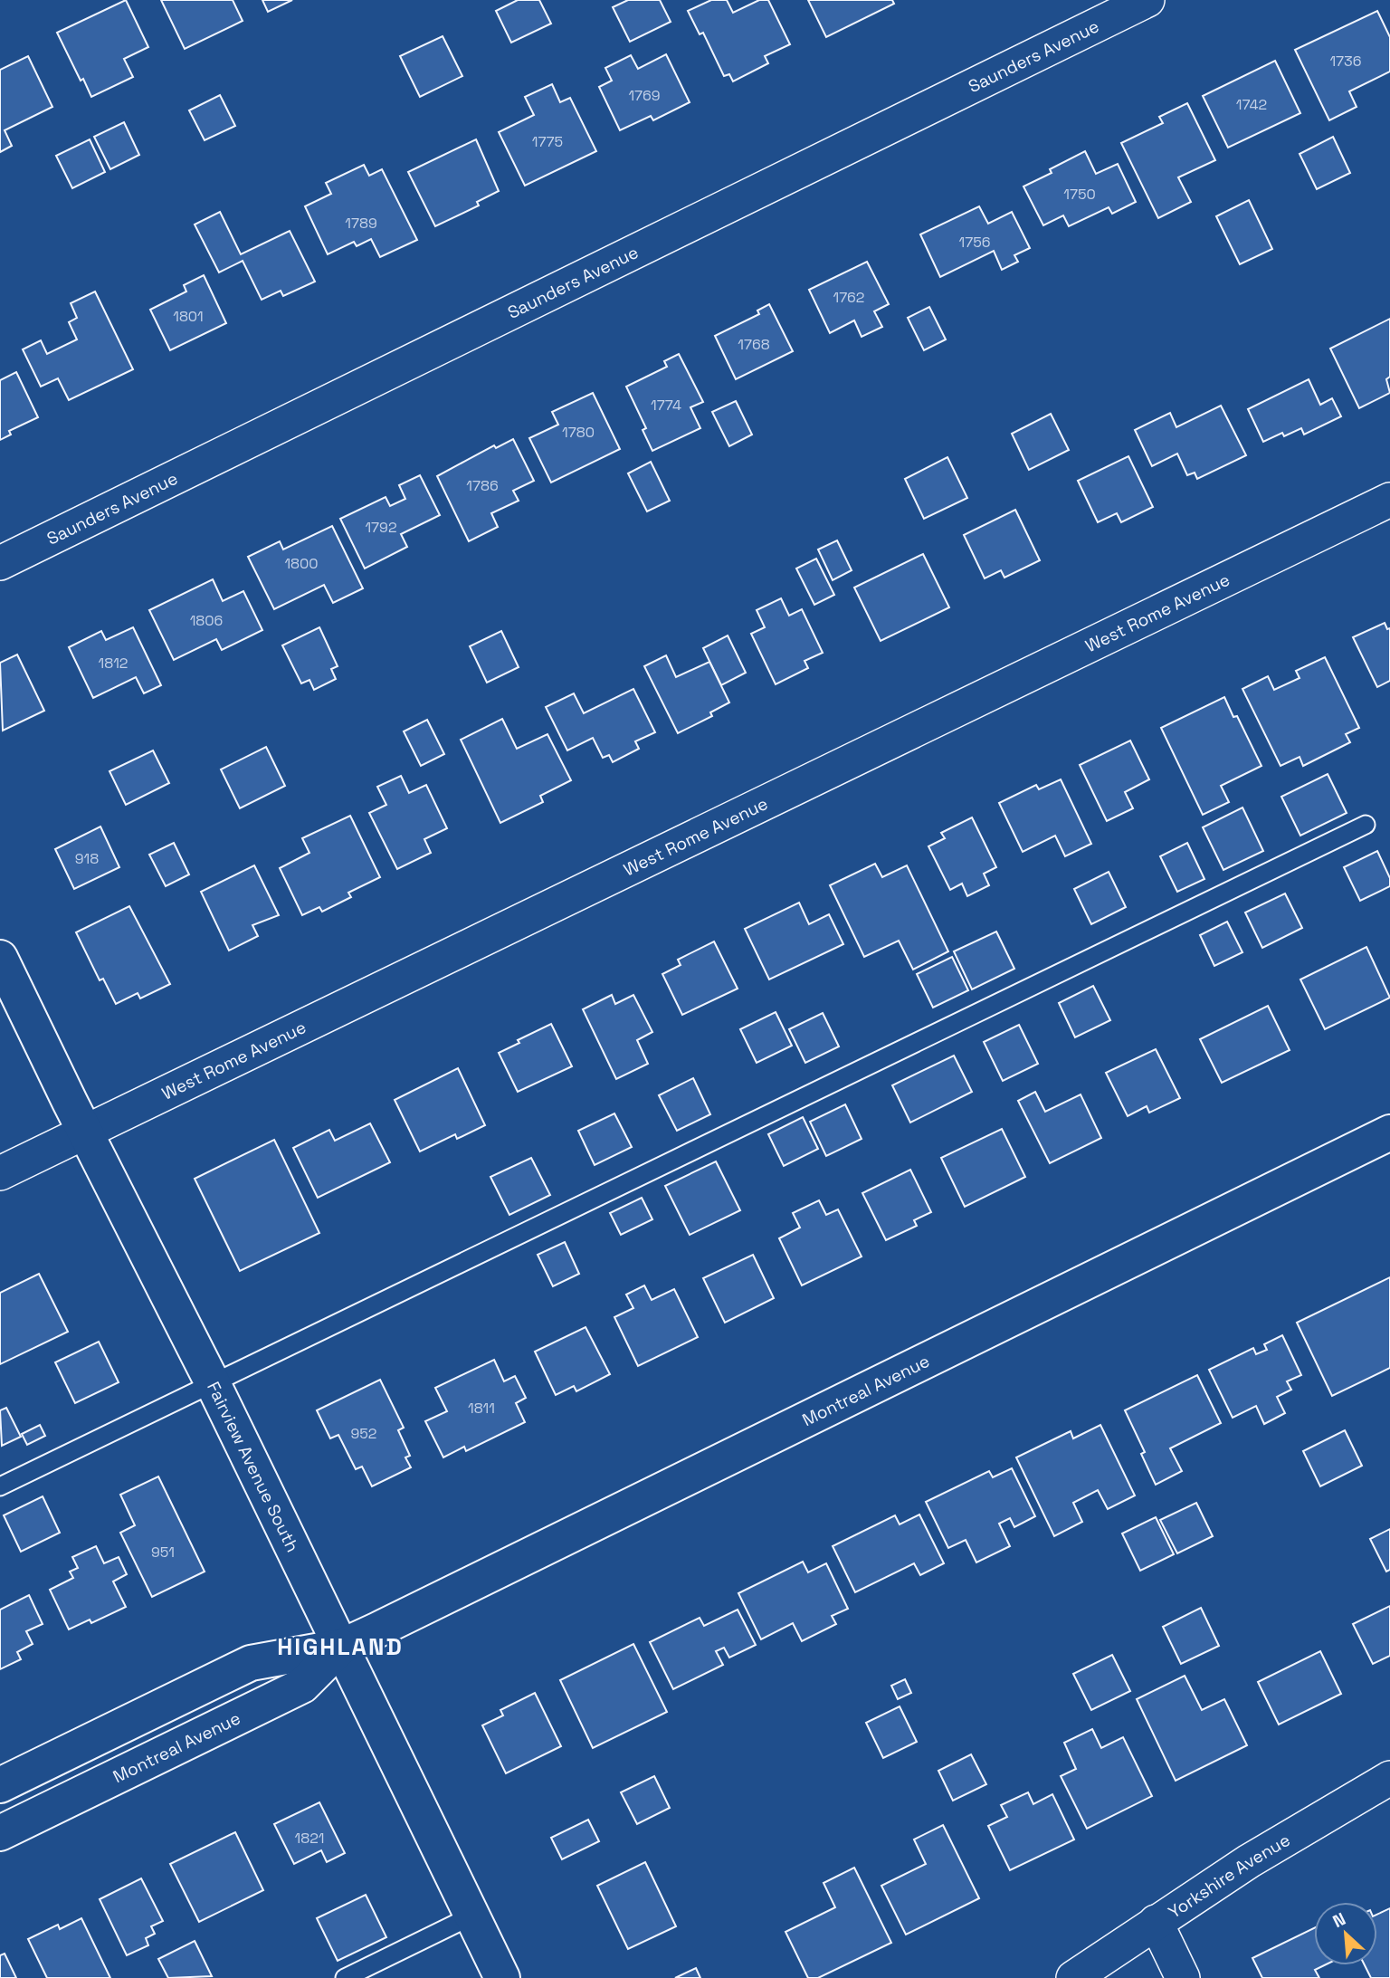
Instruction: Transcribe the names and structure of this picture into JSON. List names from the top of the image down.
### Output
{
  "streets": {
    "street": [
      "Saunders Avenue",
      "West Rome Avenue",
      "Montreal Avenue",
      "Fairview Avenue South",
      "Yorkshire Avenue"
    ]
  },
  "crossings": [
    ["West Rome Avenue", "Fairview Avenue South"],
    ["Montreal Avenue", "Fairview Avenue South"]
  ],
  "districts": ["HIGHLAND"],
  "house_numbers": [
    "1736",
    "1769",
    "1742",
    "1775",
    "1750",
    "1789",
    "1756",
    "1762",
    "1801",
    "1768",
    "1774",
    "1780",
    "1786",
    "1792",
    "1800",
    "1806",
    "1812",
    "918",
    "1811",
    "952",
    "951",
    "1821"
  ],
  "north": "top left"
}
